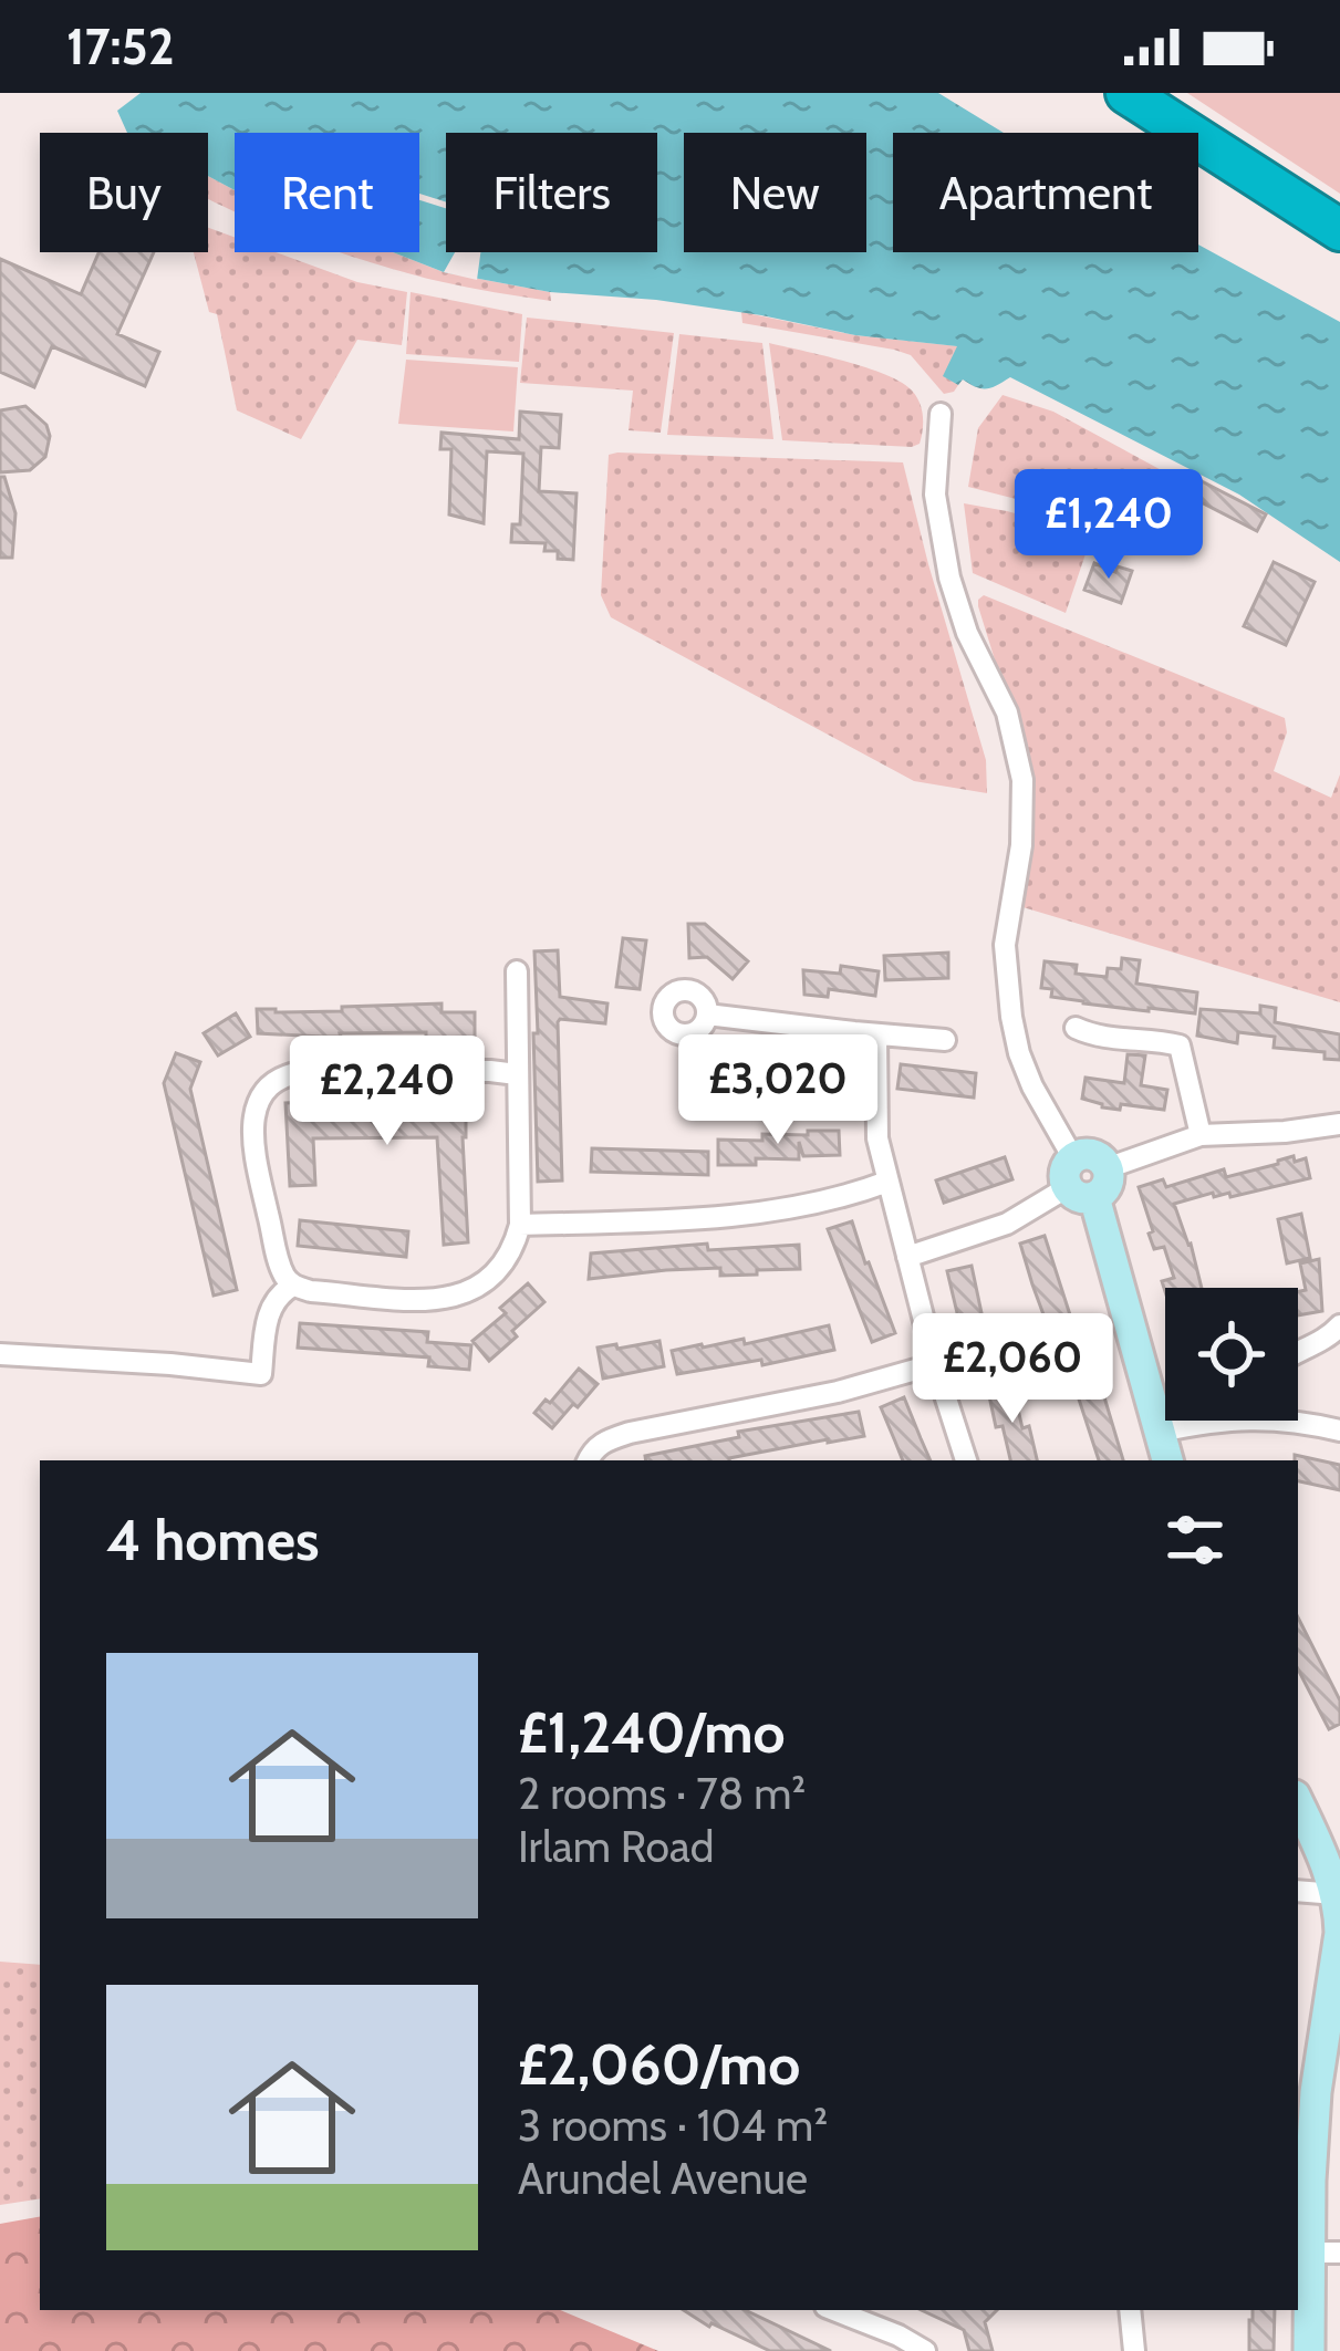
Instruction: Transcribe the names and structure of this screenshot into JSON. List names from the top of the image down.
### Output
{
  "page": {
    "status": "17:52",
    "chip": [
      "Buy",
      "Rent",
      "Filters",
      "New",
      "Apartment"
    ],
    "price": [
      "£1,240",
      "£3,020",
      "£2,240",
      "£2,060"
    ],
    "heading": "4 homes",
    "list": [
      {
        "name": "£1,240/mo",
        "note": "2 rooms · 78 m² · Irlam Road"
      },
      {
        "name": "£2,060/mo",
        "note": "3 rooms · 104 m² · Arundel Avenue"
      }
    ]
  }
}
